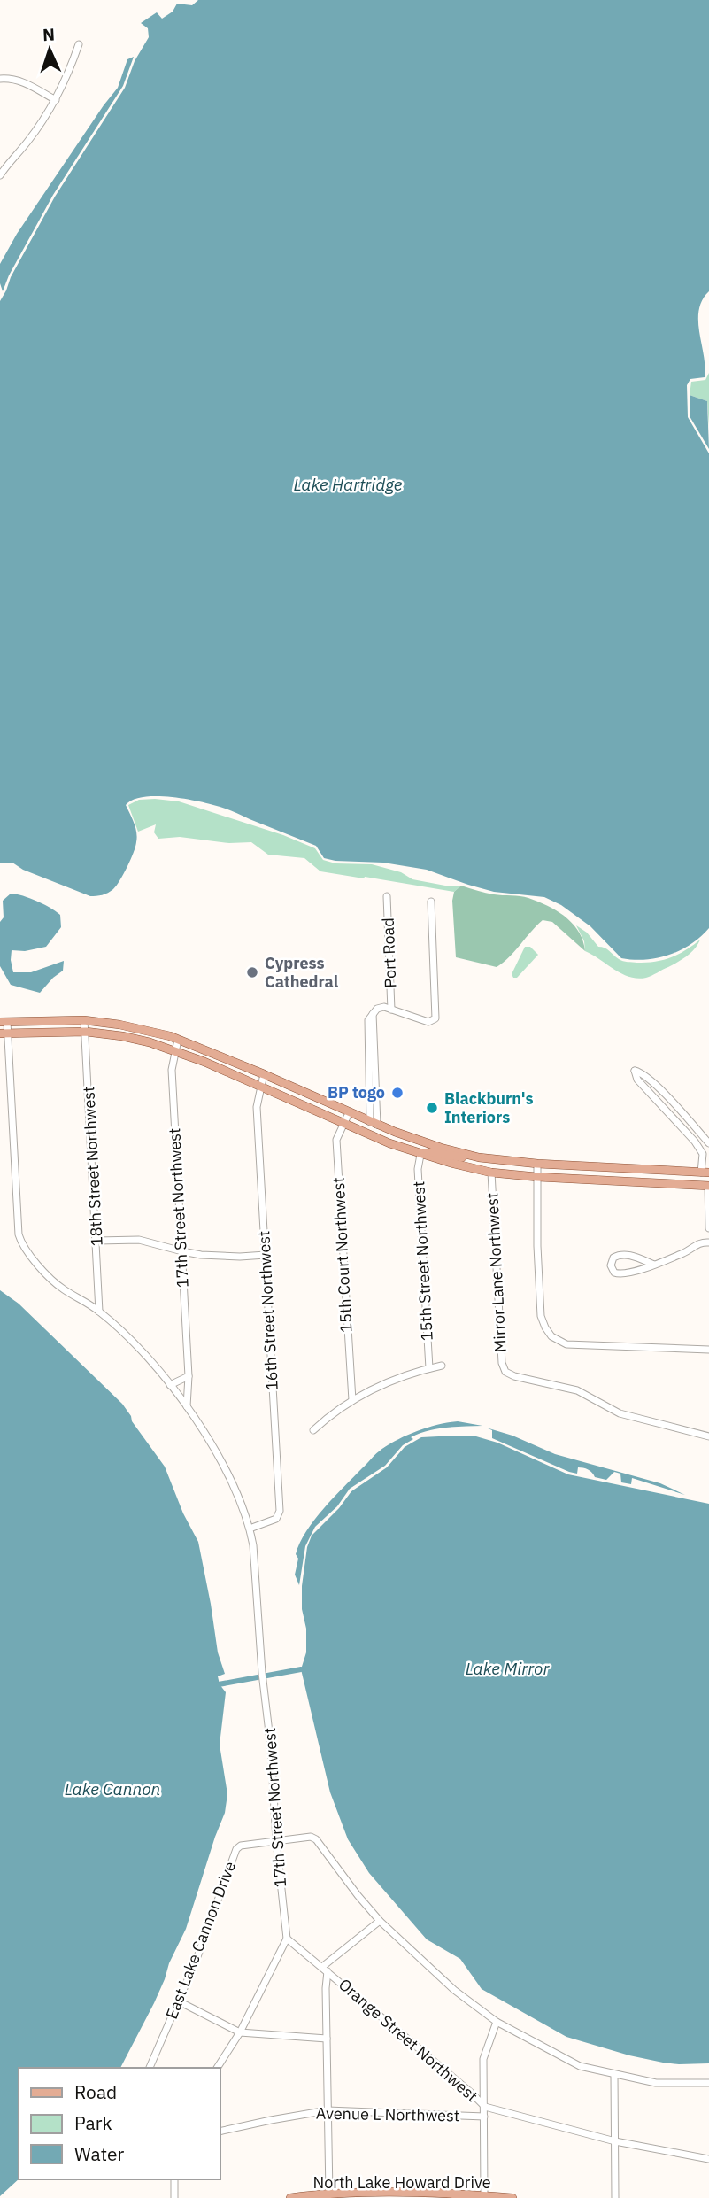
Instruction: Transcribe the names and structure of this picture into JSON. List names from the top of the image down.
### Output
{
  "streets": {
    "main road": ["North Lake Howard Drive"],
    "street": [
      "Port Road",
      "18th Street Northwest",
      "17th Street Northwest",
      "15th Court Northwest",
      "15th Street Northwest",
      "Mirror Lane Northwest",
      "16th Street Northwest",
      "East Lake Cannon Drive",
      "Orange Street Northwest",
      "Avenue L Northwest"
    ]
  },
  "crossings": [
    ["18th Street Northwest", "17th Street Northwest"],
    ["17th Street Northwest", "16th Street Northwest"],
    ["17th Street Northwest", "East Lake Cannon Drive"],
    ["17th Street Northwest", "Orange Street Northwest"]
  ],
  "water": ["Lake Hartridge", "Lake Mirror", "Lake Cannon"],
  "places": ["Cypress Cathedral", "BP togo", "Blackburn's Interiors"],
  "legend": ["Road", "Park", "Water"],
  "north": "top"
}
